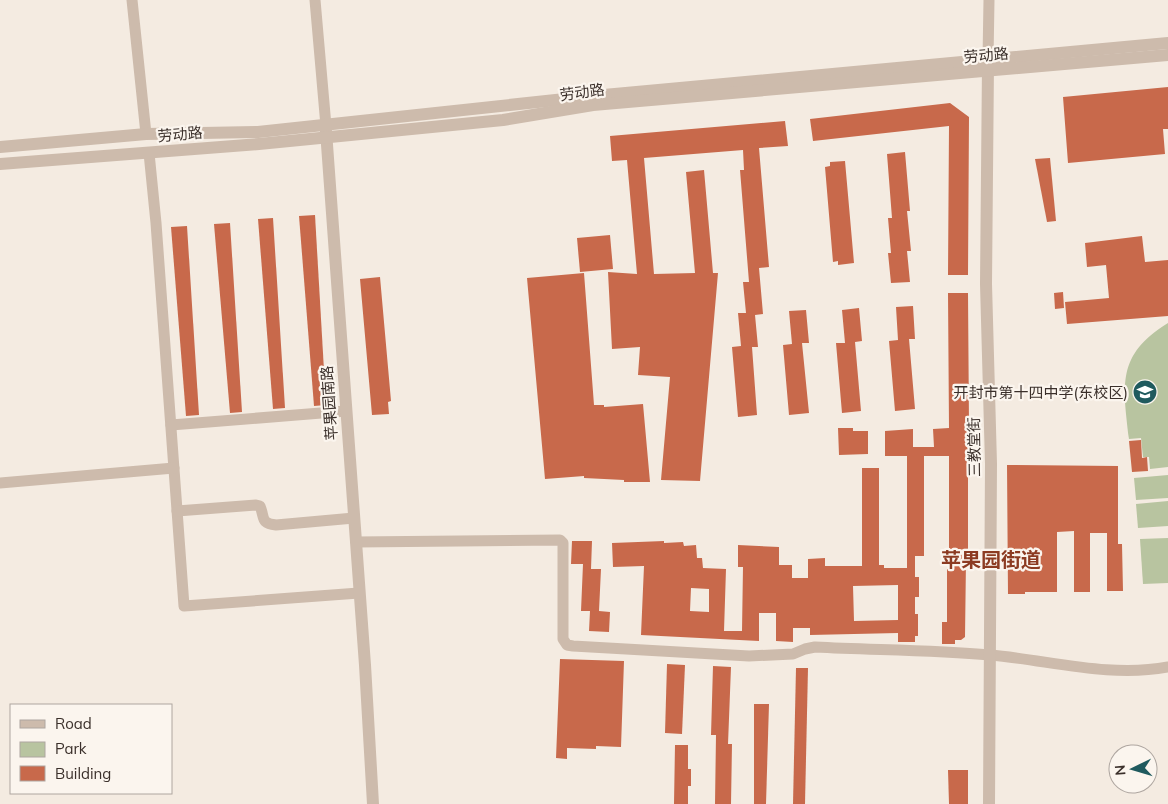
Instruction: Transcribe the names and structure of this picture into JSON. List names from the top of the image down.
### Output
{
  "streets": {
    "street": ["劳动路", "苹果园南路", "三教堂街"]
  },
  "crossings": [
    ["劳动路", "苹果园南路"],
    ["劳动路", "三教堂街"]
  ],
  "districts": ["苹果园街道"],
  "places": {
    "school or university": ["开封市第十四中学(东校区)"]
  },
  "legend": ["Road", "Park", "Building"],
  "north": "left"
}
